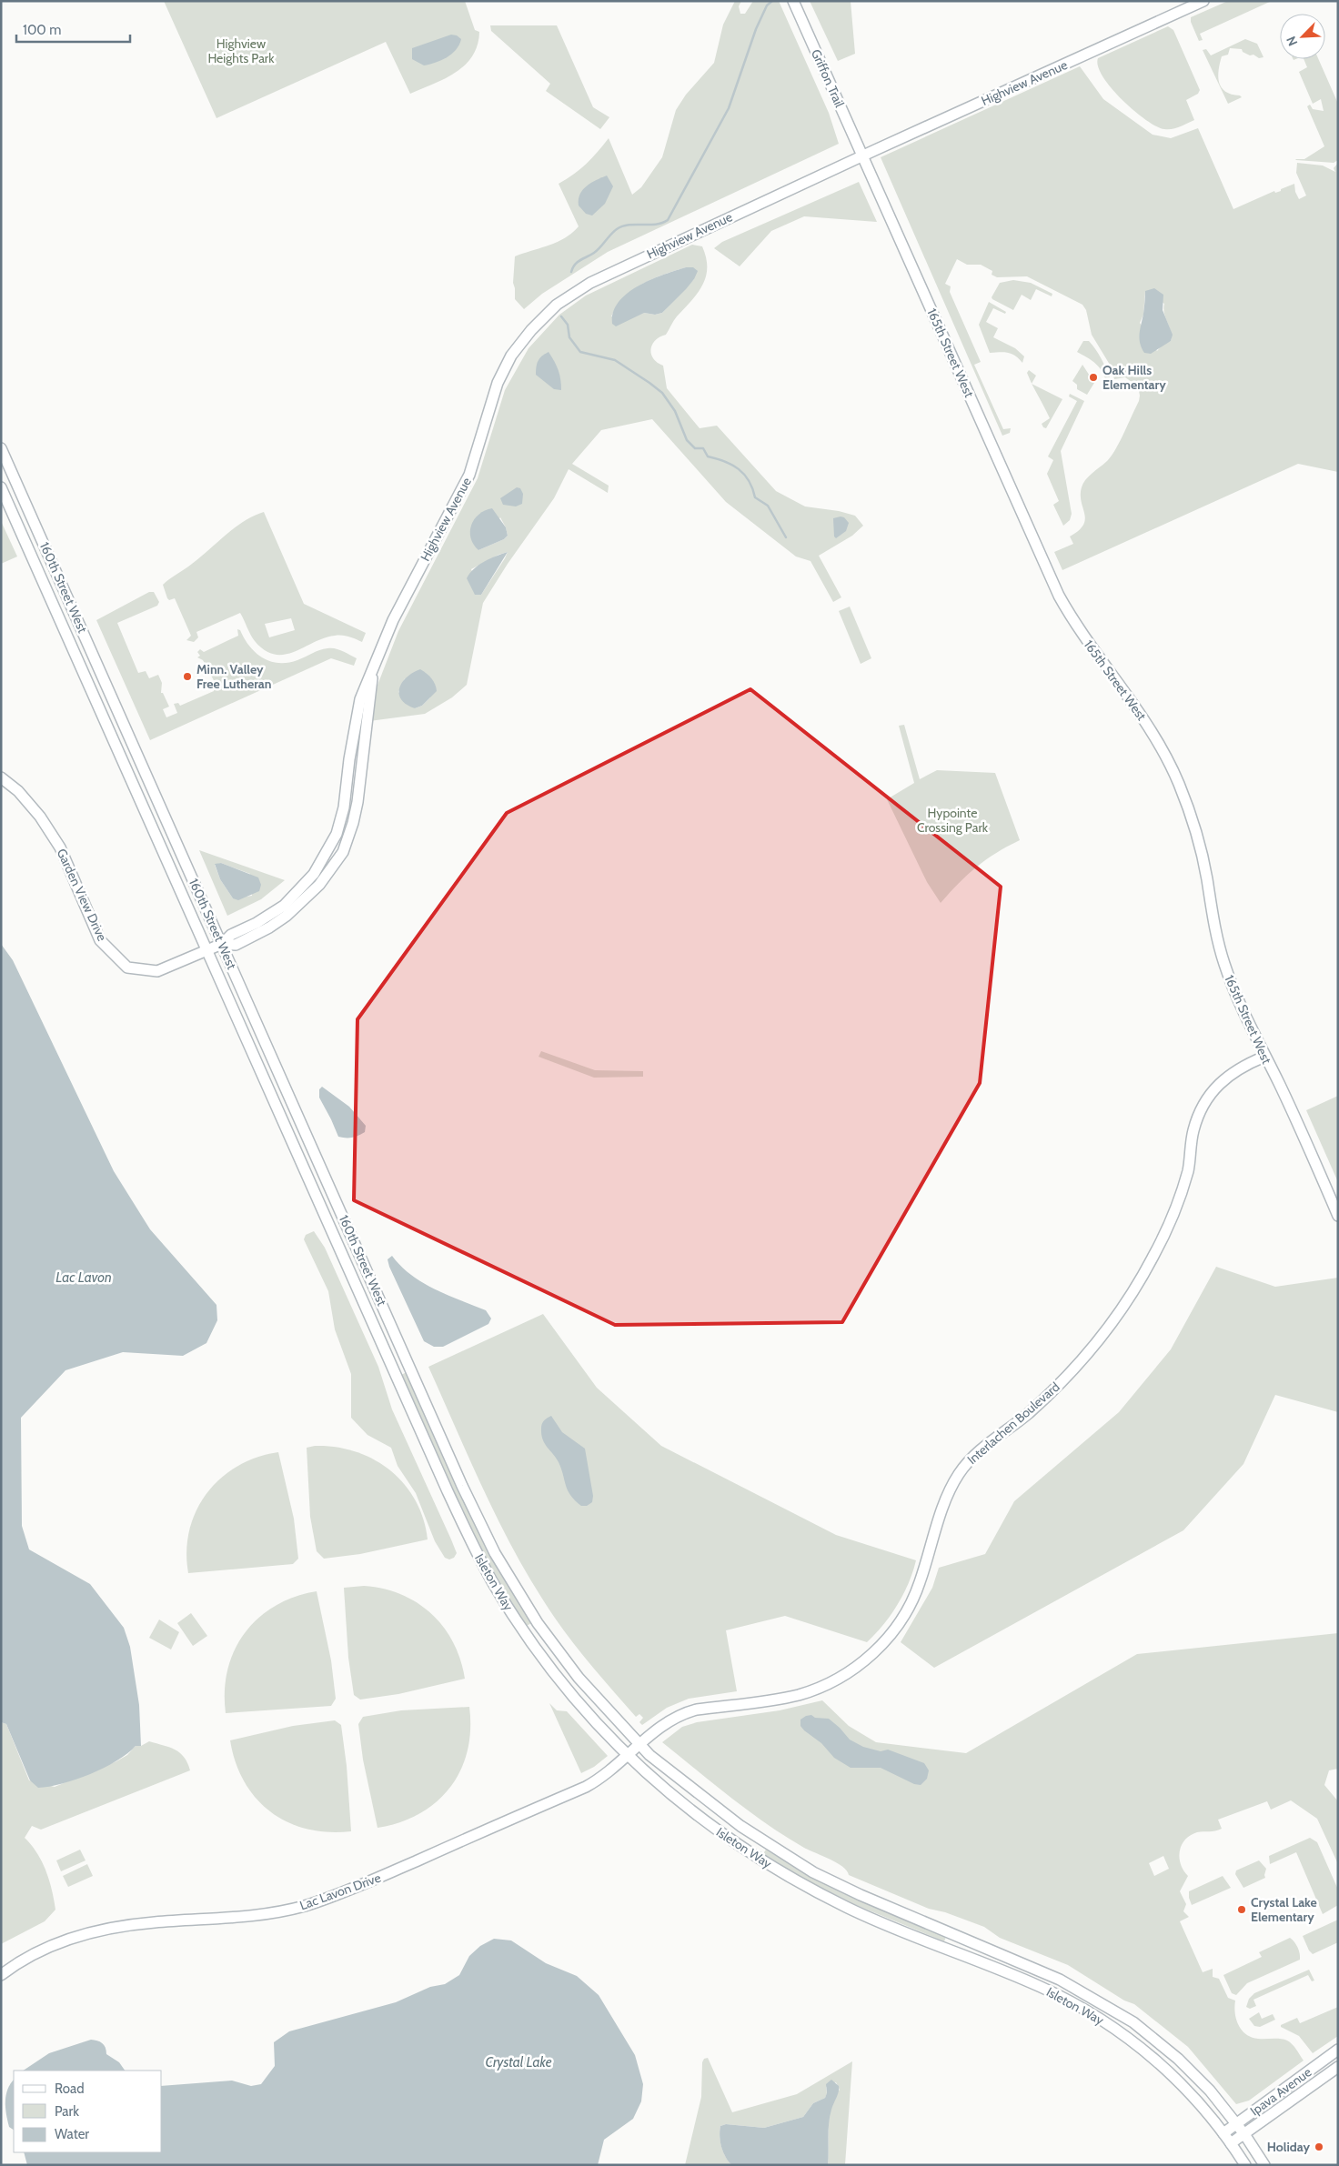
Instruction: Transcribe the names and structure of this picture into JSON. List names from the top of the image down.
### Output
{
  "streets": {
    "street": [
      "Griffon Trail",
      "Highview Avenue",
      "165th Street West",
      "160th Street West",
      "Garden View Drive",
      "Interlachen Boulevard",
      "Isleton Way",
      "Lac Lavon Drive",
      "Ipava Avenue"
    ]
  },
  "crossings": [
    ["Griffon Trail", "Highview Avenue"],
    ["Griffon Trail", "165th Street West"],
    ["Highview Avenue", "165th Street West"],
    ["Highview Avenue", "160th Street West"],
    ["Highview Avenue", "Garden View Drive"],
    ["165th Street West", "Interlachen Boulevard"],
    ["160th Street West", "Garden View Drive"],
    ["160th Street West", "Isleton Way"],
    ["Interlachen Boulevard", "Isleton Way"],
    ["Interlachen Boulevard", "Lac Lavon Drive"],
    ["Isleton Way", "Lac Lavon Drive"],
    ["Isleton Way", "Ipava Avenue"]
  ],
  "water": ["Lac Lavon", "Crystal Lake"],
  "parks": ["Highview Heights Park", "Hypointe Crossing Park"],
  "places": [
    "Oak Hills Elementary",
    "Minn. Valley Free Lutheran",
    "Crystal Lake Elementary",
    "Holiday"
  ],
  "legend": ["Road", "Park", "Water"],
  "scale_bar": "100 m",
  "north": "bottom left"
}
